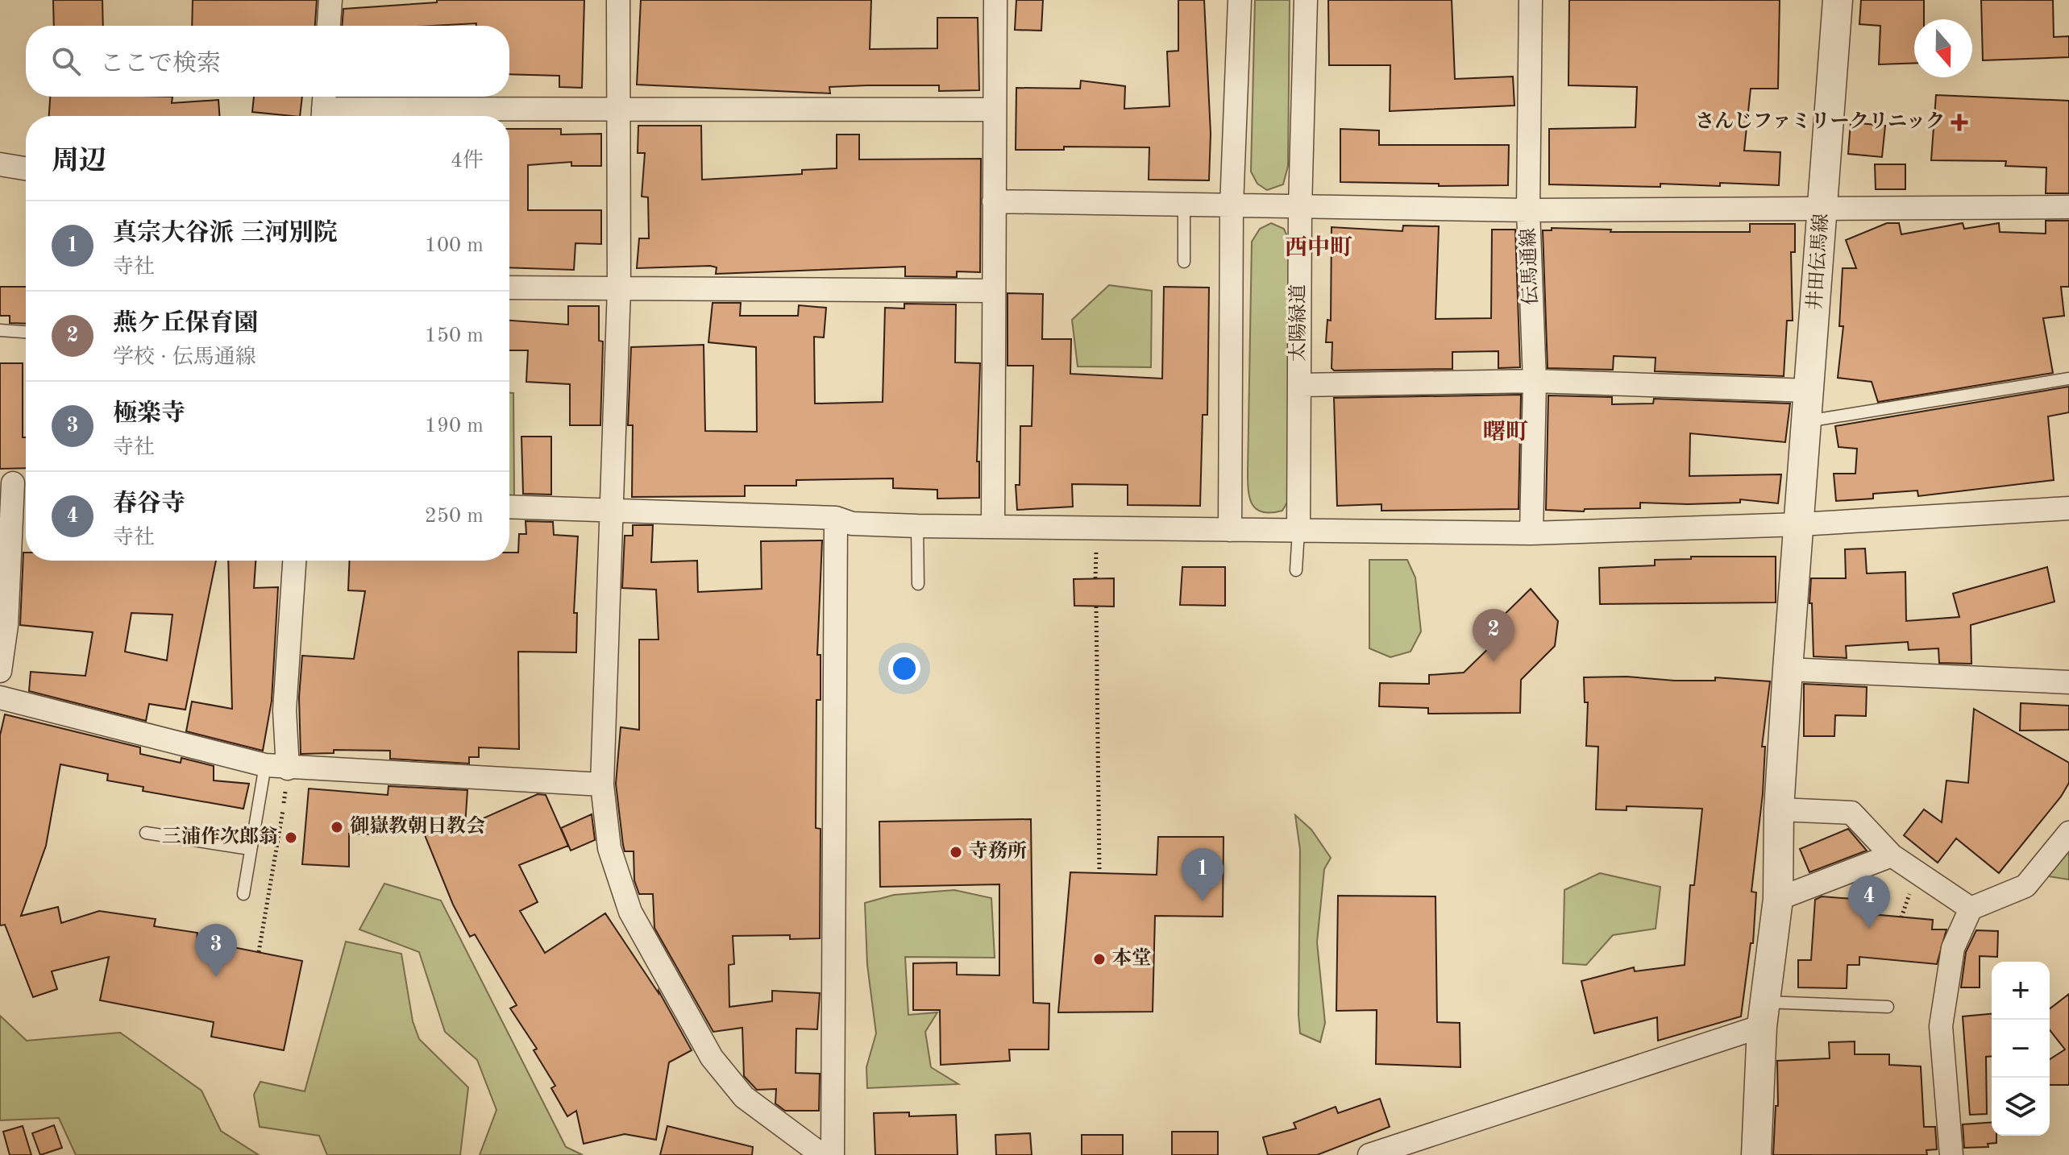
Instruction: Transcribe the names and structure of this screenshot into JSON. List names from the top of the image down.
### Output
{
  "streets": {
    "street": ["井田伝馬線", "伝馬通線", "太陽緑道"]
  },
  "districts": ["西中町", "曙町"],
  "places": {
    "health": ["さんじファミリークリニック"],
    "other": [
      "御嶽教朝日教会",
      "三浦作次郎翁",
      "寺務所",
      "本堂"
    ]
  },
  "north": "bottom",
  "page": {
    "search": "ここで検索",
    "heading": ["周辺", "4件"],
    "list": [
      {
        "mark": "1",
        "name": "真宗大谷派 三河別院",
        "note": "寺社",
        "value": "100 m"
      },
      {
        "mark": "2",
        "name": "燕ケ丘保育園",
        "note": "学校 · 伝馬通線",
        "value": "150 m"
      },
      {
        "mark": "3",
        "name": "極楽寺",
        "note": "寺社",
        "value": "190 m"
      },
      {
        "mark": "4",
        "name": "春谷寺",
        "note": "寺社",
        "value": "250 m"
      }
    ],
    "pins": [
      "2",
      "1",
      "4",
      "3"
    ],
    "map_buttons": ["+", "−"]
  }
}
